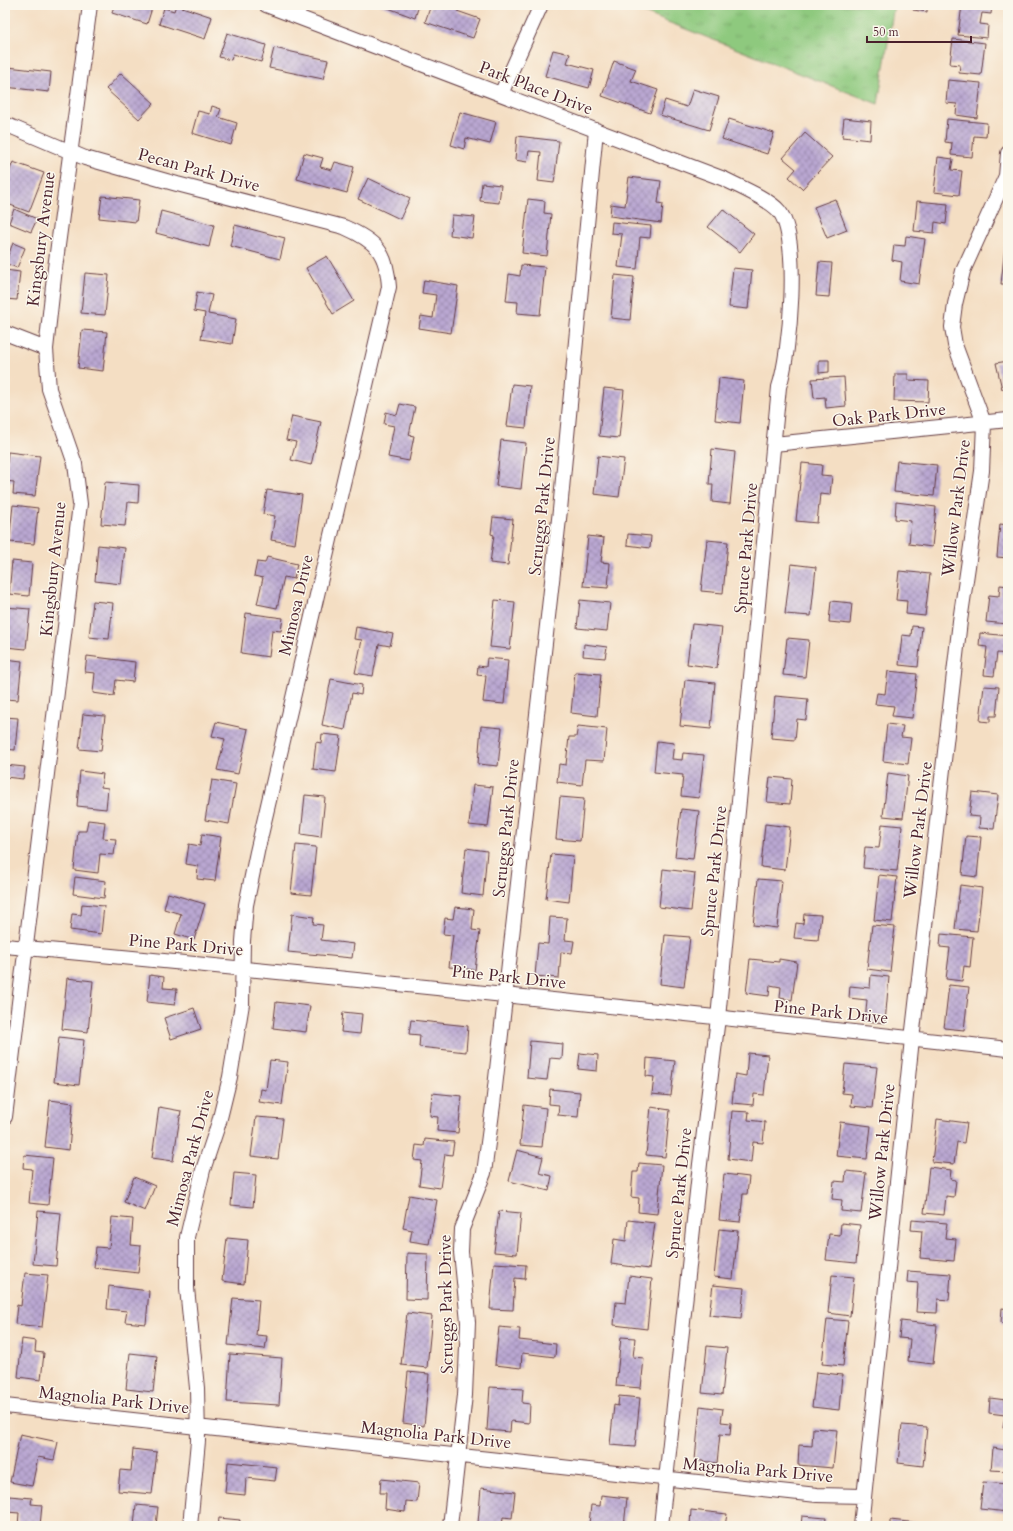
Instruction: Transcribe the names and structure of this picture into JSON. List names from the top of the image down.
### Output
{
  "streets": {
    "street": [
      "Park Place Drive",
      "Pecan Park Drive",
      "Kingsbury Avenue",
      "Oak Park Drive",
      "Scruggs Park Drive",
      "Willow Park Drive",
      "Spruce Park Drive",
      "Mimosa Drive",
      "Pine Park Drive",
      "Mimosa Park Drive",
      "Magnolia Park Drive"
    ]
  },
  "crossings": [
    ["Park Place Drive", "Scruggs Park Drive"],
    ["Park Place Drive", "Spruce Park Drive"],
    ["Pecan Park Drive", "Kingsbury Avenue"],
    ["Pecan Park Drive", "Mimosa Drive"],
    ["Kingsbury Avenue", "Pine Park Drive"],
    ["Oak Park Drive", "Willow Park Drive"],
    ["Oak Park Drive", "Spruce Park Drive"],
    ["Scruggs Park Drive", "Pine Park Drive"],
    ["Scruggs Park Drive", "Magnolia Park Drive"],
    ["Willow Park Drive", "Pine Park Drive"],
    ["Willow Park Drive", "Magnolia Park Drive"],
    ["Spruce Park Drive", "Pine Park Drive"],
    ["Spruce Park Drive", "Magnolia Park Drive"],
    ["Mimosa Drive", "Pine Park Drive"],
    ["Mimosa Drive", "Mimosa Park Drive"],
    ["Pine Park Drive", "Mimosa Park Drive"],
    ["Mimosa Park Drive", "Magnolia Park Drive"]
  ],
  "scale_bar": "50 m"
}
